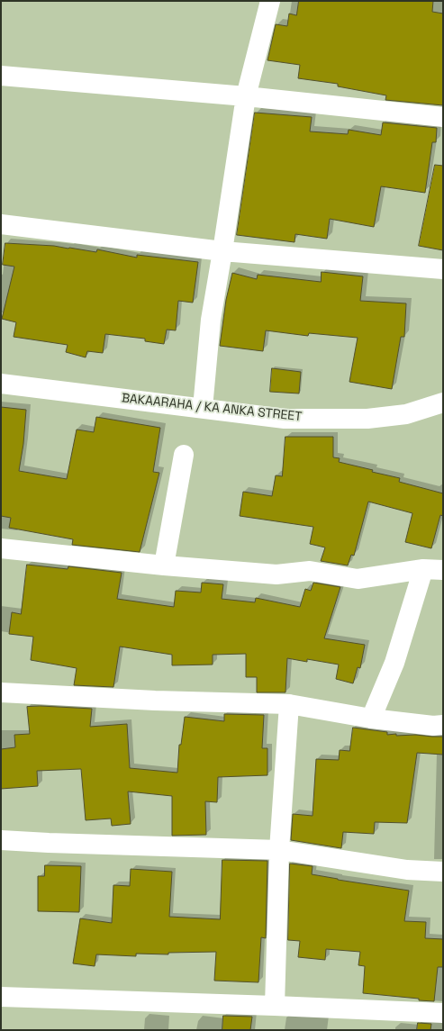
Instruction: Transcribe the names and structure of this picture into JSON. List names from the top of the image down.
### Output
{
  "streets": {
    "street": ["BAKAARAHA / KA ANKA STREET"]
  }
}
